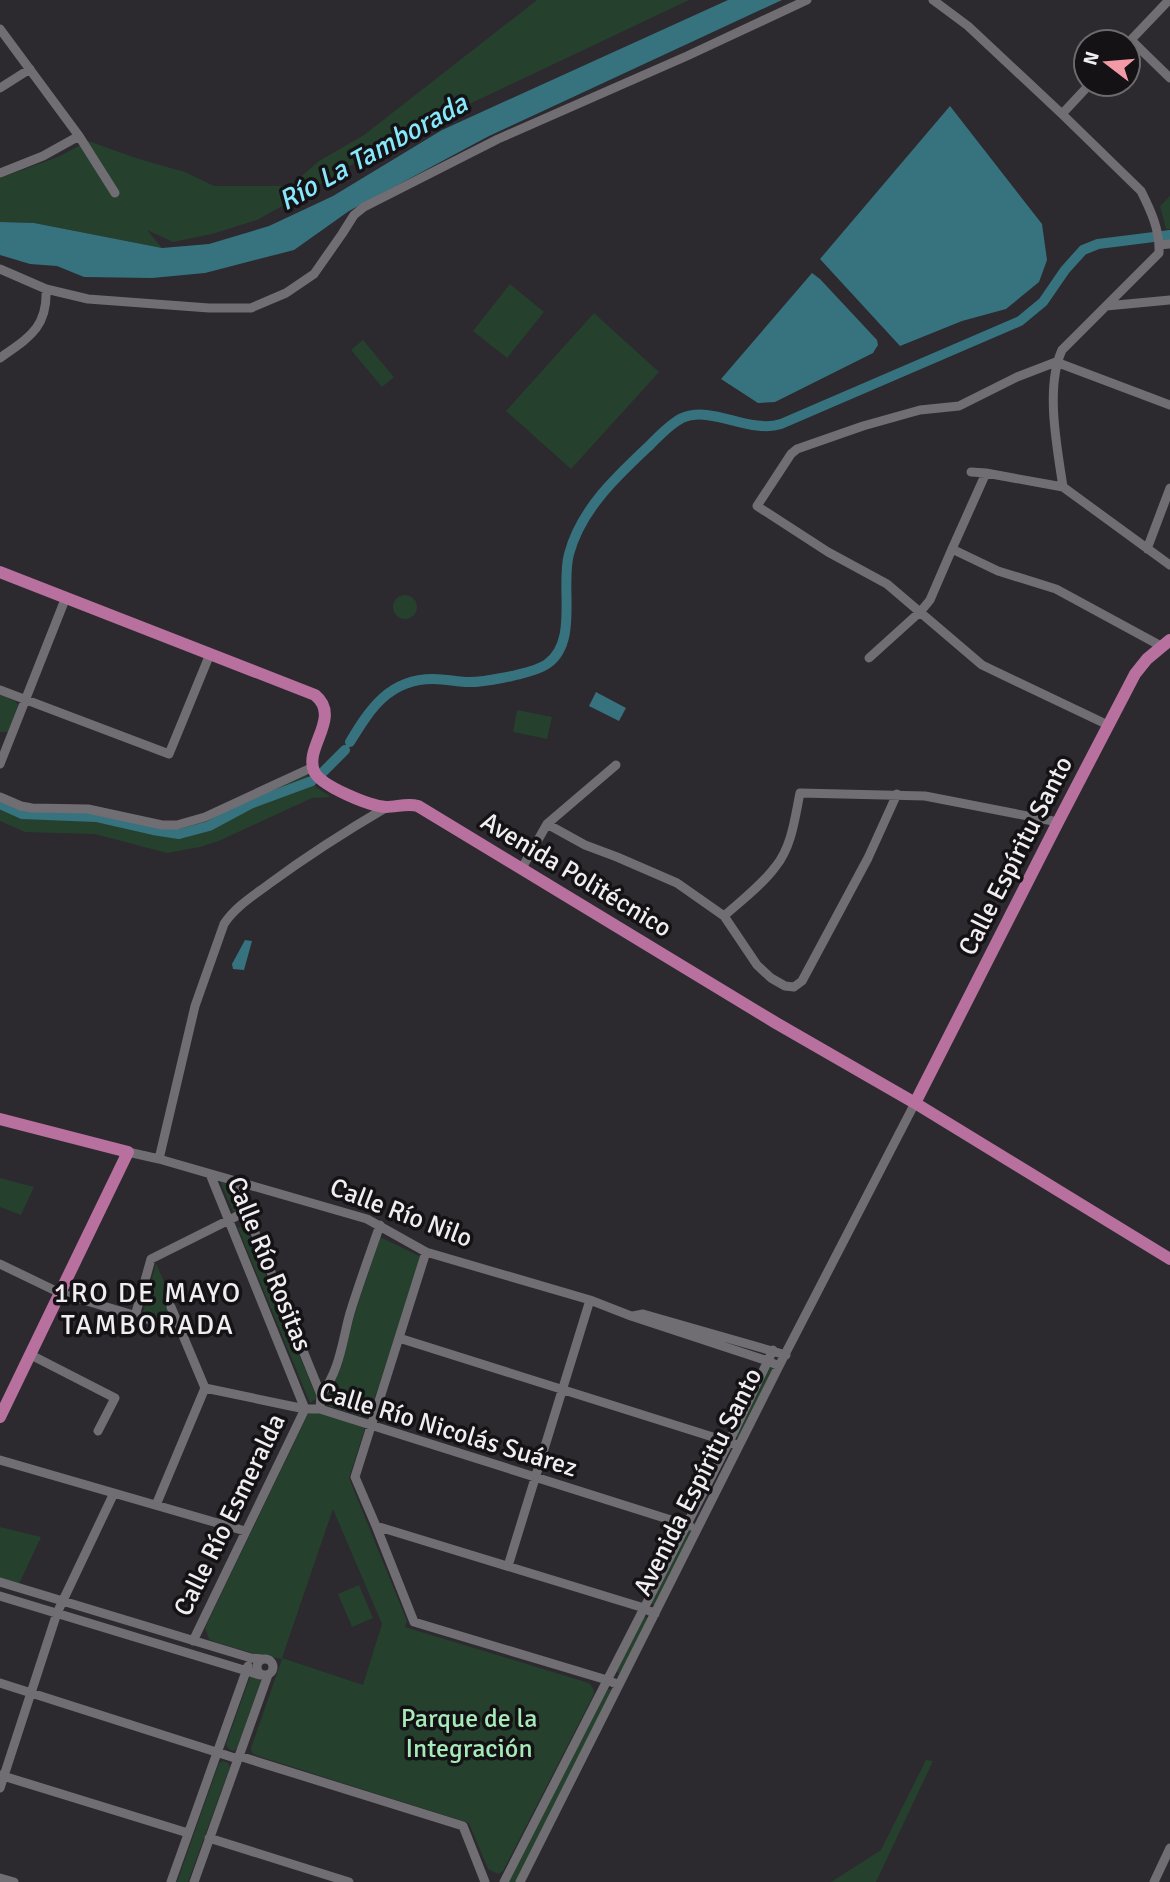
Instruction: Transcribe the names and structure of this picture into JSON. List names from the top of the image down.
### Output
{
  "streets": {
    "main road": ["Calle Espíritu Santo", "Avenida Politécnico", "Calle Río Nilo"],
    "street": [
      "Calle Río Rositas",
      "Calle Río Nicolás Suárez",
      "Avenida Espíritu Santo",
      "Calle Río Esmeralda"
    ]
  },
  "crossings": [
    ["Calle Espíritu Santo", "Avenida Politécnico"],
    ["Calle Espíritu Santo", "Avenida Espíritu Santo"],
    ["Avenida Politécnico", "Avenida Espíritu Santo"],
    ["Calle Río Nilo", "Calle Río Rositas"],
    ["Calle Río Nilo", "Avenida Espíritu Santo"],
    ["Calle Río Rositas", "Calle Río Nicolás Suárez"],
    ["Calle Río Rositas", "Calle Río Esmeralda"],
    ["Calle Río Nicolás Suárez", "Avenida Espíritu Santo"],
    ["Calle Río Nicolás Suárez", "Calle Río Esmeralda"]
  ],
  "districts": ["1RO DE MAYO TAMBORADA"],
  "water": ["Río La Tamborada"],
  "parks": ["Parque de la Integración"],
  "north": "left"
}
